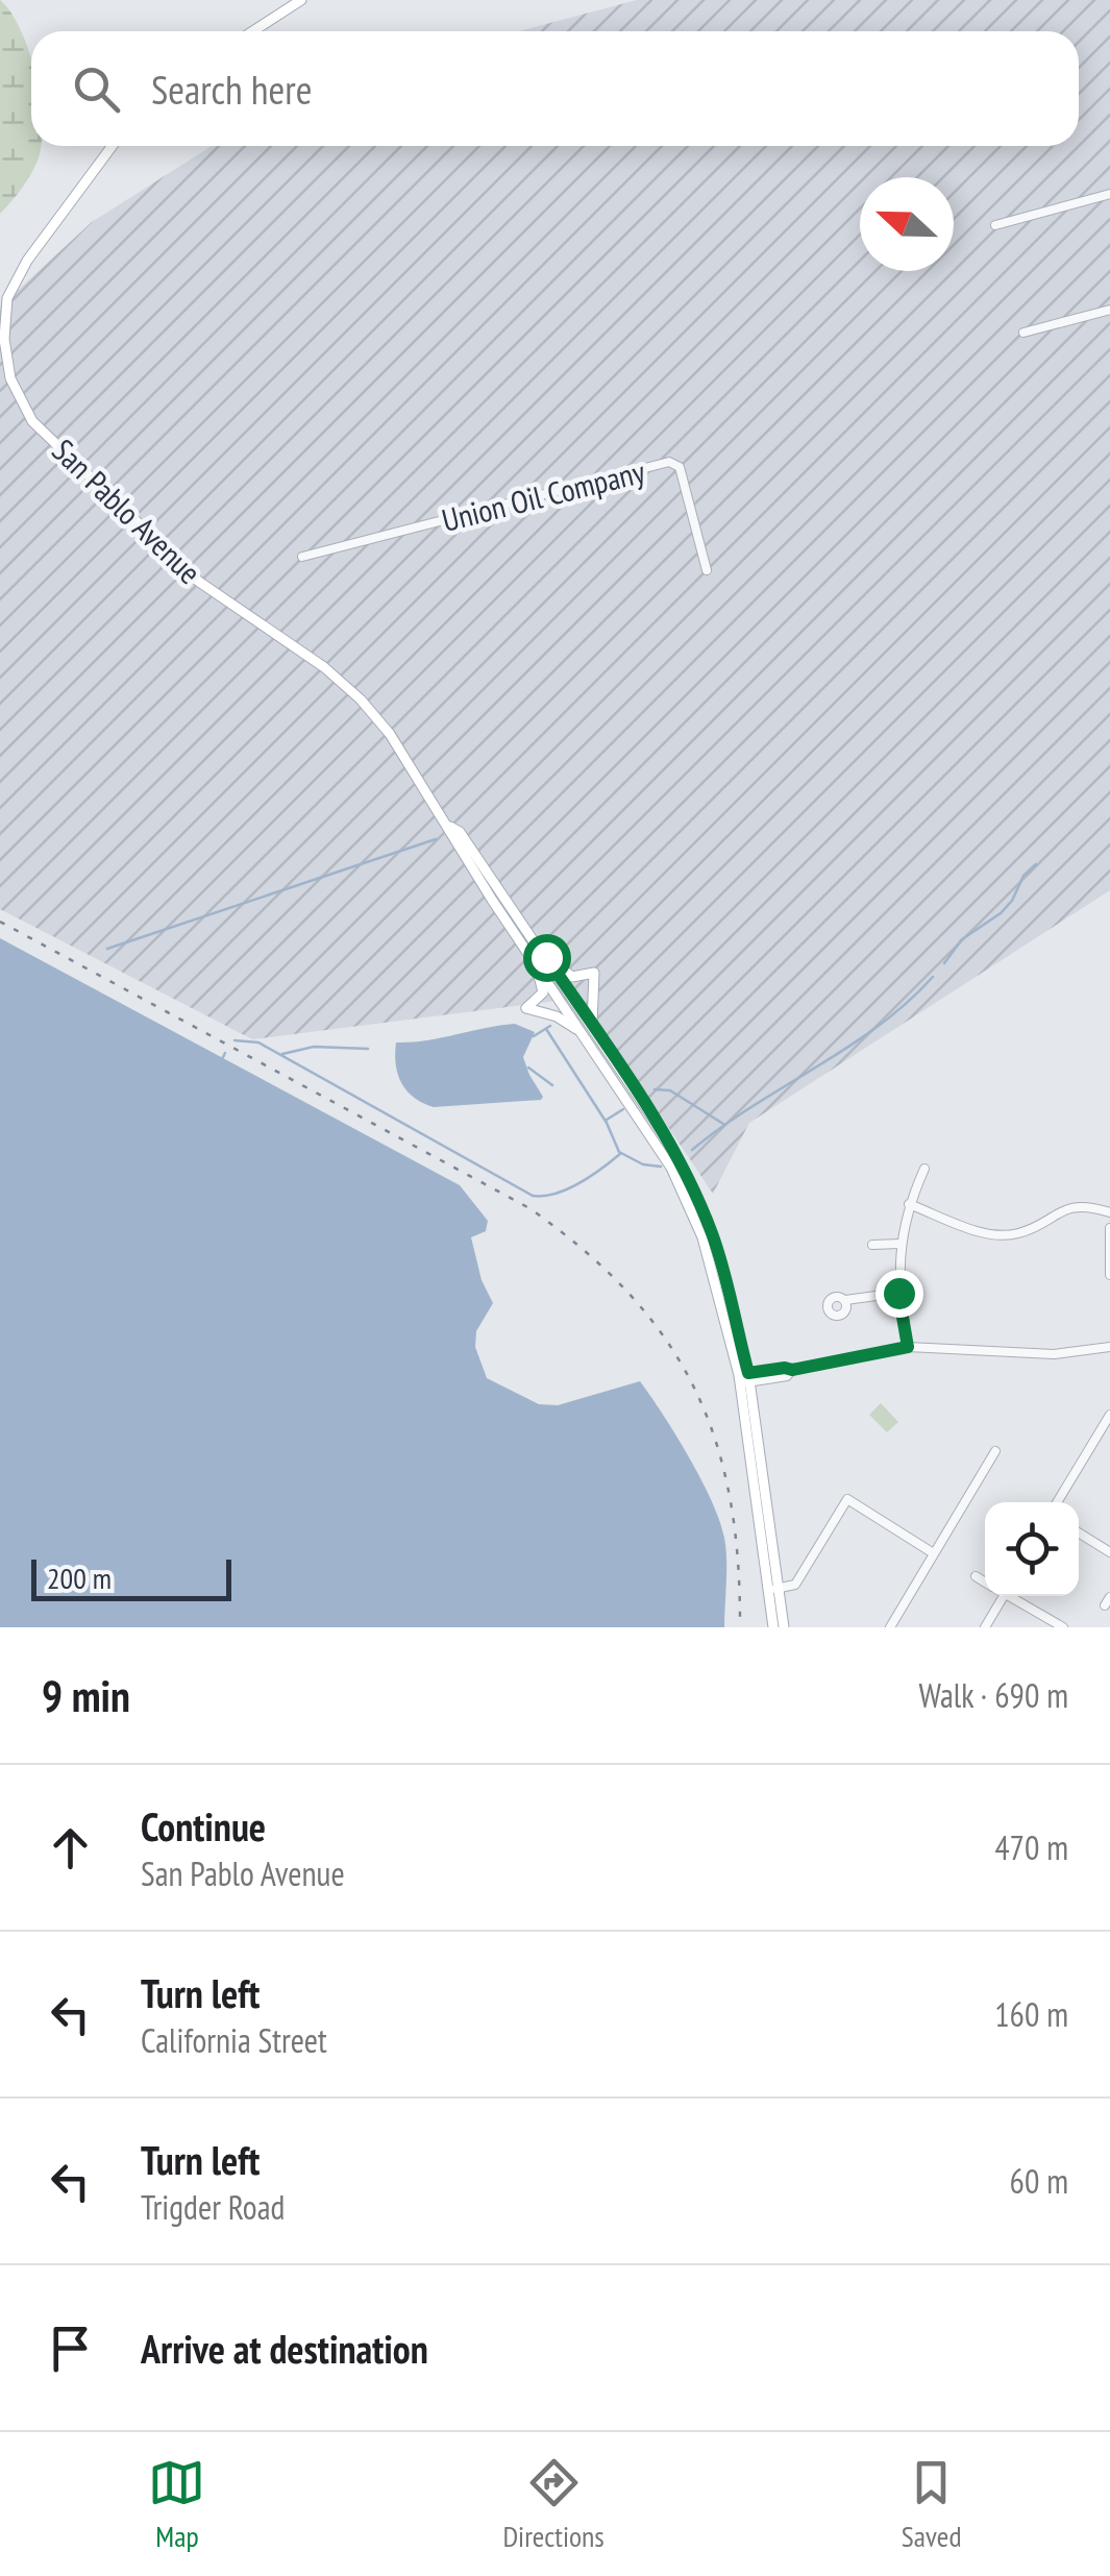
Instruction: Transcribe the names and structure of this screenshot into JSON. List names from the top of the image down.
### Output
{
  "streets": {
    "main road": ["San Pablo Avenue"],
    "street": ["Union Oil Company"]
  },
  "scale_bar": "200 m",
  "north": "left",
  "page": {
    "search": "Search here",
    "scale": "200 m",
    "heading": ["9 min", "Walk · 690 m"],
    "list": [
      ["Continue", "San Pablo Avenue", "470 m"],
      ["Turn left", "California Street", "160 m"],
      ["Turn left", "Trigder Road", "60 m"],
      "Arrive at destination"
    ],
    "nav": ["Map", "Directions", "Saved"]
  }
}
